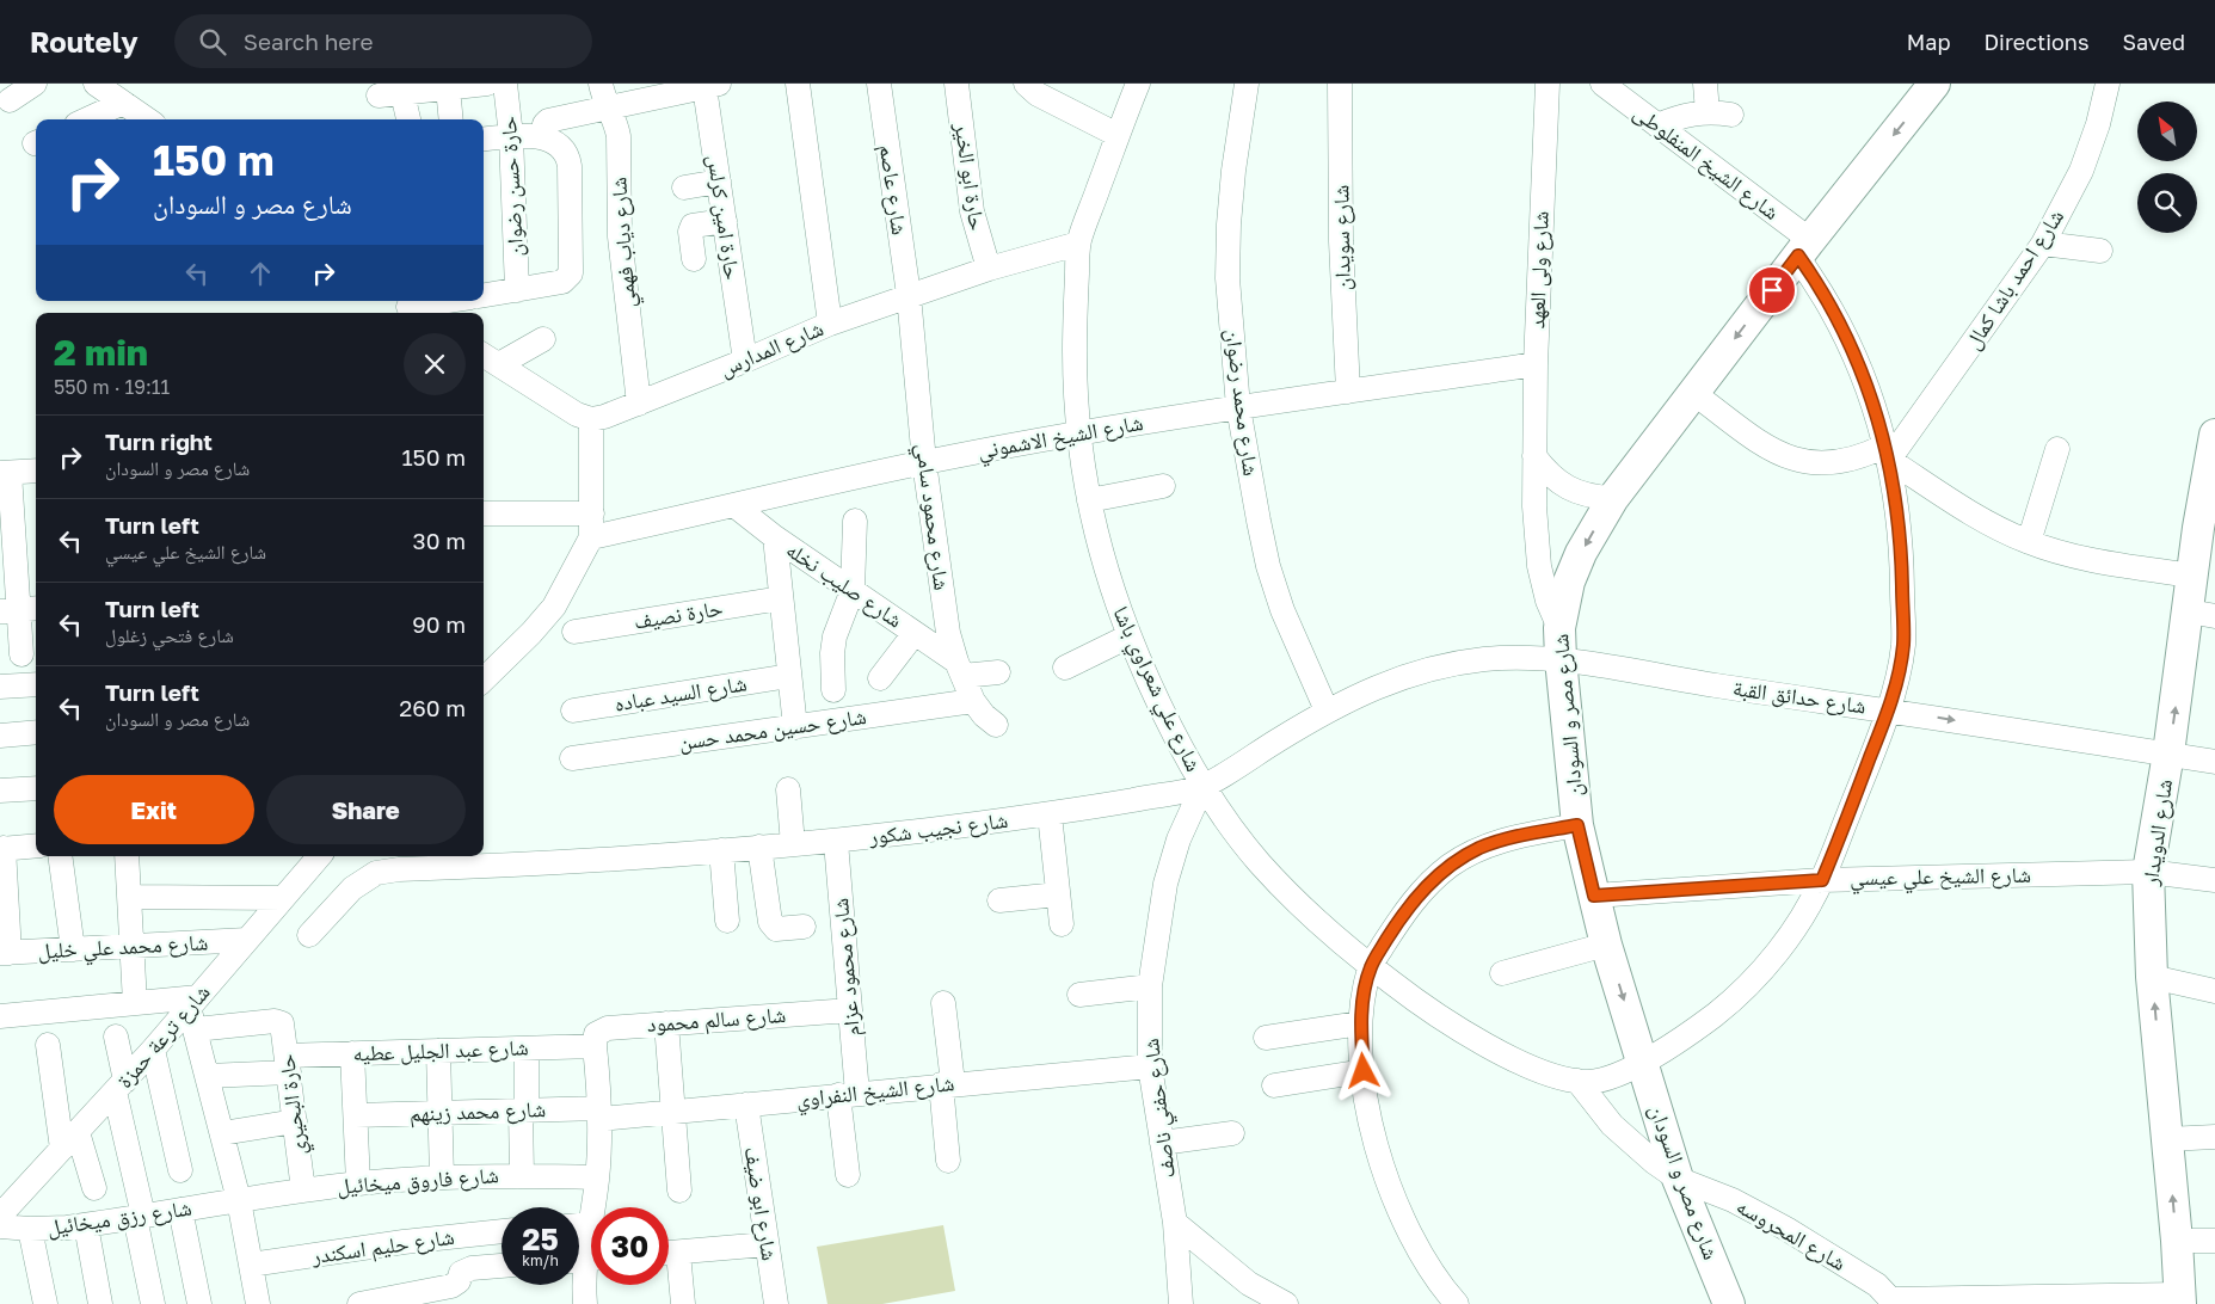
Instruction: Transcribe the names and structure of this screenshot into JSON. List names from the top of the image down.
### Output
{
  "streets": {
    "main road": ["شارع مصر و السودان", "شارع الدويدار"],
    "street": [
      "شارع الشيخ المنفلوطى",
      "حارة ابو الخير",
      "حارة حسن رضوان",
      "شارع عاصم",
      "حارة امين كرلس",
      "شارع سويدان",
      "شارع دياب فهمي",
      "شارع ولى العهد",
      "شارع احمد باشا كمال",
      "شارع المدارس",
      "شارع محمد رضوان",
      "شارع الشيخ الاشموني",
      "شارع محمود سامي",
      "شارع صليب نخله",
      "حارة نصيف",
      "شارع علي شعراوي باشا",
      "شارع السيد عباده",
      "شارع حدائق القبة",
      "شارع حسين محمد حسن",
      "شارع نجيب شكور",
      "شارع الشيخ علي عيسي",
      "شارع محمد علي خليل",
      "شارع محمود عزام",
      "شارع سالم محمود",
      "شارع ترعة حمزة",
      "شارع عبد الجليل عطيه",
      "شارع الشيخ النفراوي",
      "حارة البحيري",
      "شارع حفني ناصف",
      "شارع محمد زينهم",
      "شارع فاروق ميخائيل",
      "شارع ابو ضيف",
      "شارع رزق ميخائيل",
      "شارع المحروسه",
      "شارع حليم اسكندر"
    ]
  },
  "crossings": [
    ["شارع الشيخ المنفلوطى", "شارع احمد باشا كمال"],
    ["شارع الشيخ المنفلوطى", "شارع علي شعراوي باشا"],
    ["شارع الشيخ المنفلوطى", "شارع حدائق القبة"],
    ["شارع الشيخ المنفلوطى", "شارع مصر و السودان"],
    ["حارة ابو الخير", "شارع المدارس"],
    ["شارع عاصم", "شارع المدارس"],
    ["شارع عاصم", "شارع محمود سامي"],
    ["حارة امين كرلس", "شارع المدارس"],
    ["شارع سويدان", "شارع الشيخ الاشموني"],
    ["شارع دياب فهمي", "شارع المدارس"],
    ["شارع ولى العهد", "شارع الشيخ الاشموني"],
    ["شارع ولى العهد", "شارع مصر و السودان"],
    ["شارع المدارس", "شارع محمود سامي"],
    ["شارع المدارس", "شارع علي شعراوي باشا"],
    ["شارع محمد رضوان", "شارع الشيخ الاشموني"],
    ["شارع محمد رضوان", "شارع نجيب شكور"],
    ["شارع الشيخ الاشموني", "شارع محمود سامي"],
    ["شارع الشيخ الاشموني", "شارع صليب نخله"],
    ["شارع الشيخ الاشموني", "شارع علي شعراوي باشا"],
    ["شارع محمود سامي", "شارع صليب نخله"],
    ["شارع محمود سامي", "شارع حسين محمد حسن"],
    ["شارع علي شعراوي باشا", "شارع حدائق القبة"],
    ["شارع علي شعراوي باشا", "شارع مصر و السودان"],
    ["شارع علي شعراوي باشا", "شارع نجيب شكور"],
    ["شارع علي شعراوي باشا", "شارع الشيخ علي عيسي"],
    ["شارع علي شعراوي باشا", "شارع حفني ناصف"],
    ["شارع حدائق القبة", "شارع مصر و السودان"],
    ["شارع حدائق القبة", "شارع نجيب شكور"],
    ["شارع حدائق القبة", "شارع الدويدار"],
    ["شارع مصر و السودان", "شارع نجيب شكور"],
    ["شارع مصر و السودان", "شارع الشيخ علي عيسي"],
    ["شارع مصر و السودان", "شارع المحروسه"],
    ["شارع نجيب شكور", "شارع محمود عزام"],
    ["شارع نجيب شكور", "شارع حفني ناصف"],
    ["شارع الدويدار", "شارع الشيخ علي عيسي"],
    ["شارع محمد علي خليل", "شارع ترعة حمزة"],
    ["شارع محمود عزام", "شارع سالم محمود"],
    ["شارع محمود عزام", "شارع الشيخ النفراوي"],
    ["شارع سالم محمود", "شارع عبد الجليل عطيه"],
    ["شارع عبد الجليل عطيه", "حارة البحيري"],
    ["شارع الشيخ النفراوي", "شارع حفني ناصف"],
    ["شارع الشيخ النفراوي", "شارع محمد زينهم"],
    ["شارع الشيخ النفراوي", "شارع ابو ضيف"],
    ["حارة البحيري", "شارع فاروق ميخائيل"],
    ["شارع فاروق ميخائيل", "شارع رزق ميخائيل"]
  ],
  "one_way": ["شارع مصر و السودان", "شارع الدويدار"],
  "north": "top left",
  "page": {
    "header": "Routely",
    "search": "Search here",
    "nav": ["Map", "Directions", "Saved"],
    "turn": ["150 m", "شارع مصر و السودان"],
    "heading": ["2 min", "550 m · 19:11"],
    "list": [
      {
        "name": "Turn right",
        "note": "شارع مصر و السودان",
        "value": "150 m"
      },
      {
        "name": "Turn left",
        "note": "شارع الشيخ علي عيسي",
        "value": "30 m"
      },
      {
        "name": "Turn left",
        "note": "شارع فتحي زغلول",
        "value": "90 m"
      },
      {
        "name": "Turn left",
        "note": "شارع مصر و السودان",
        "value": "260 m"
      }
    ],
    "buttons": ["Exit", "Share"],
    "speed": "25 km/h",
    "limit": "30"
  }
}
